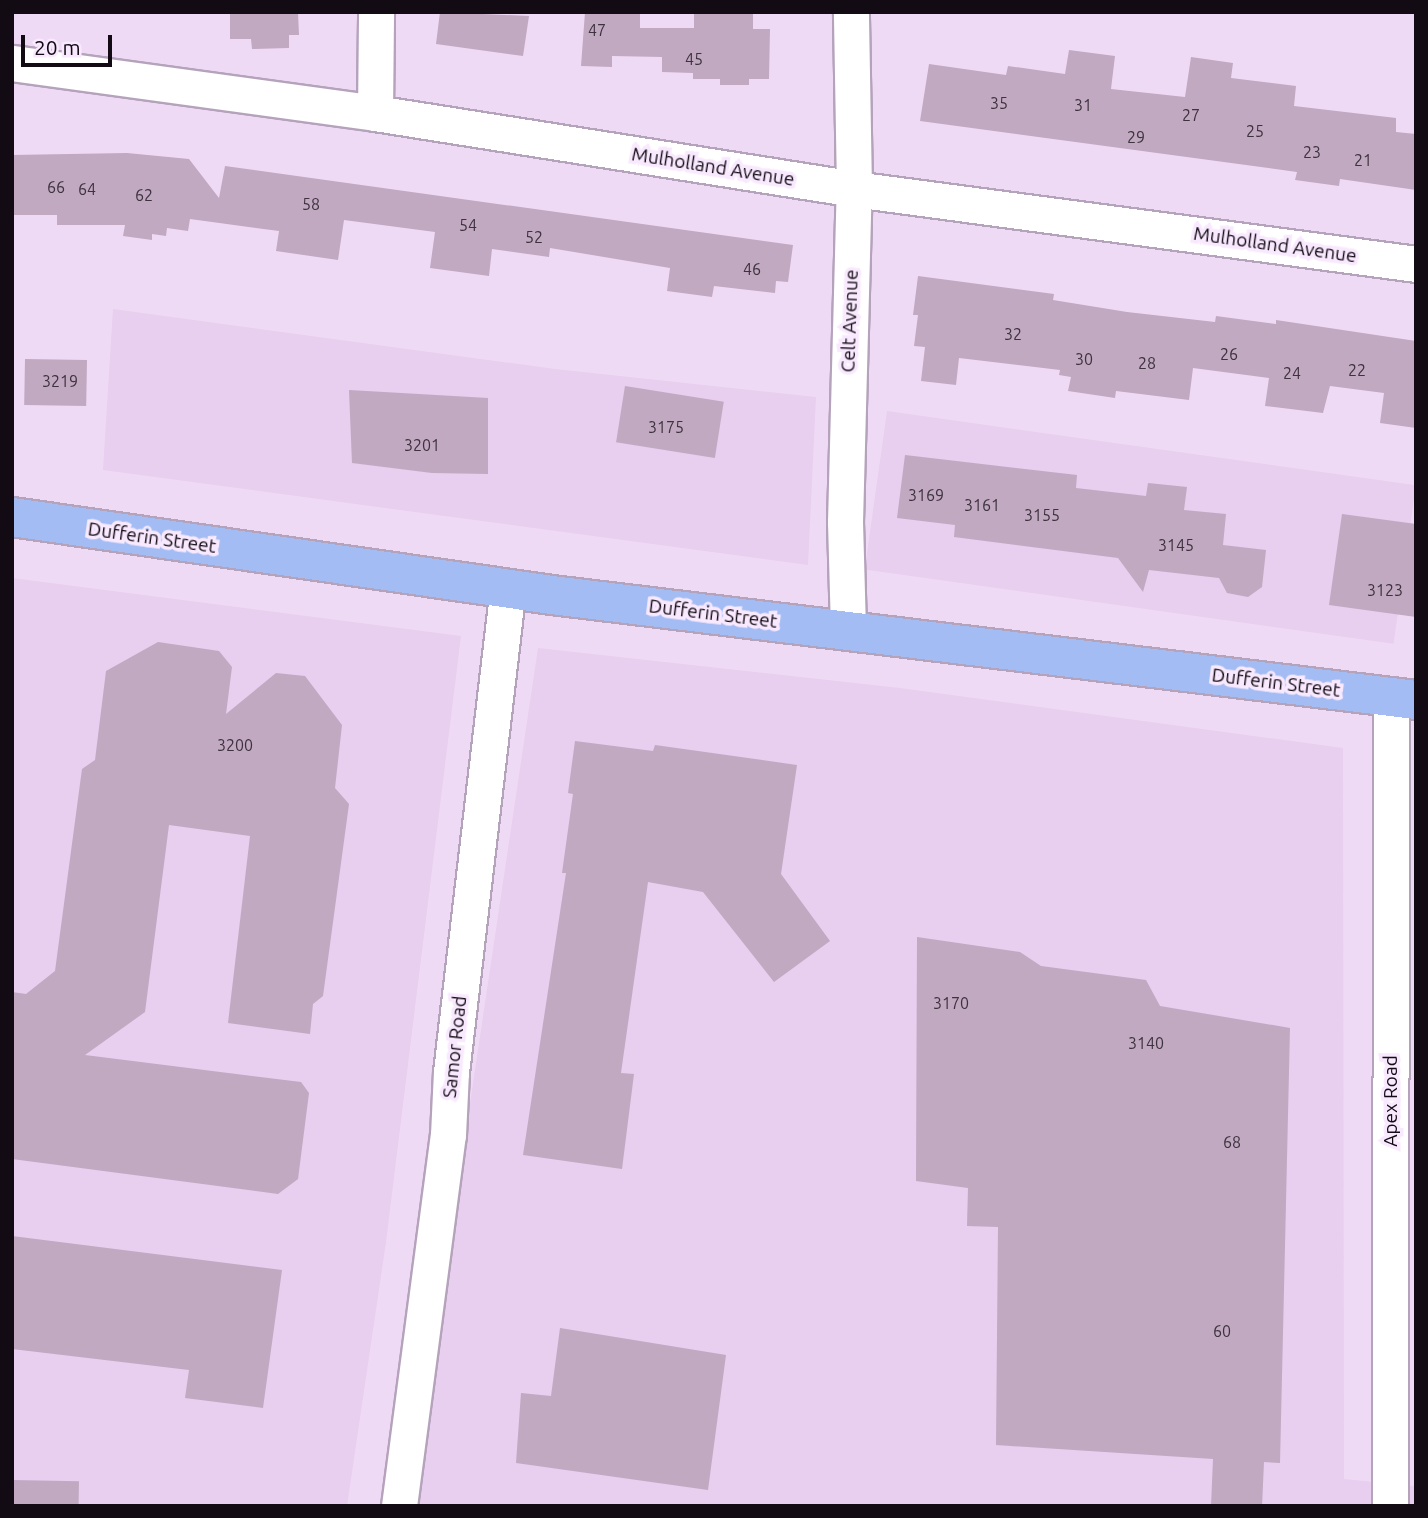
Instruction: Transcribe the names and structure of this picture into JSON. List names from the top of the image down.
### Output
{
  "streets": {
    "main road": ["Dufferin Street"],
    "street": [
      "Mulholland Avenue",
      "Celt Avenue",
      "Samor Road",
      "Apex Road"
    ]
  },
  "crossings": [
    ["Mulholland Avenue", "Celt Avenue"],
    ["Celt Avenue", "Dufferin Street"],
    ["Dufferin Street", "Samor Road"],
    ["Dufferin Street", "Apex Road"]
  ],
  "house_numbers": [
    "47",
    "45",
    "35",
    "31",
    "27",
    "25",
    "29",
    "23",
    "21",
    "66",
    "64",
    "62",
    "58",
    "54",
    "52",
    "46",
    "32",
    "26",
    "30",
    "28",
    "22",
    "24",
    "3219",
    "3175",
    "3201",
    "3169",
    "3161",
    "3155",
    "3145",
    "3123",
    "3200",
    "3170",
    "3140",
    "68",
    "60"
  ],
  "scale_bar": "20 m"
}
